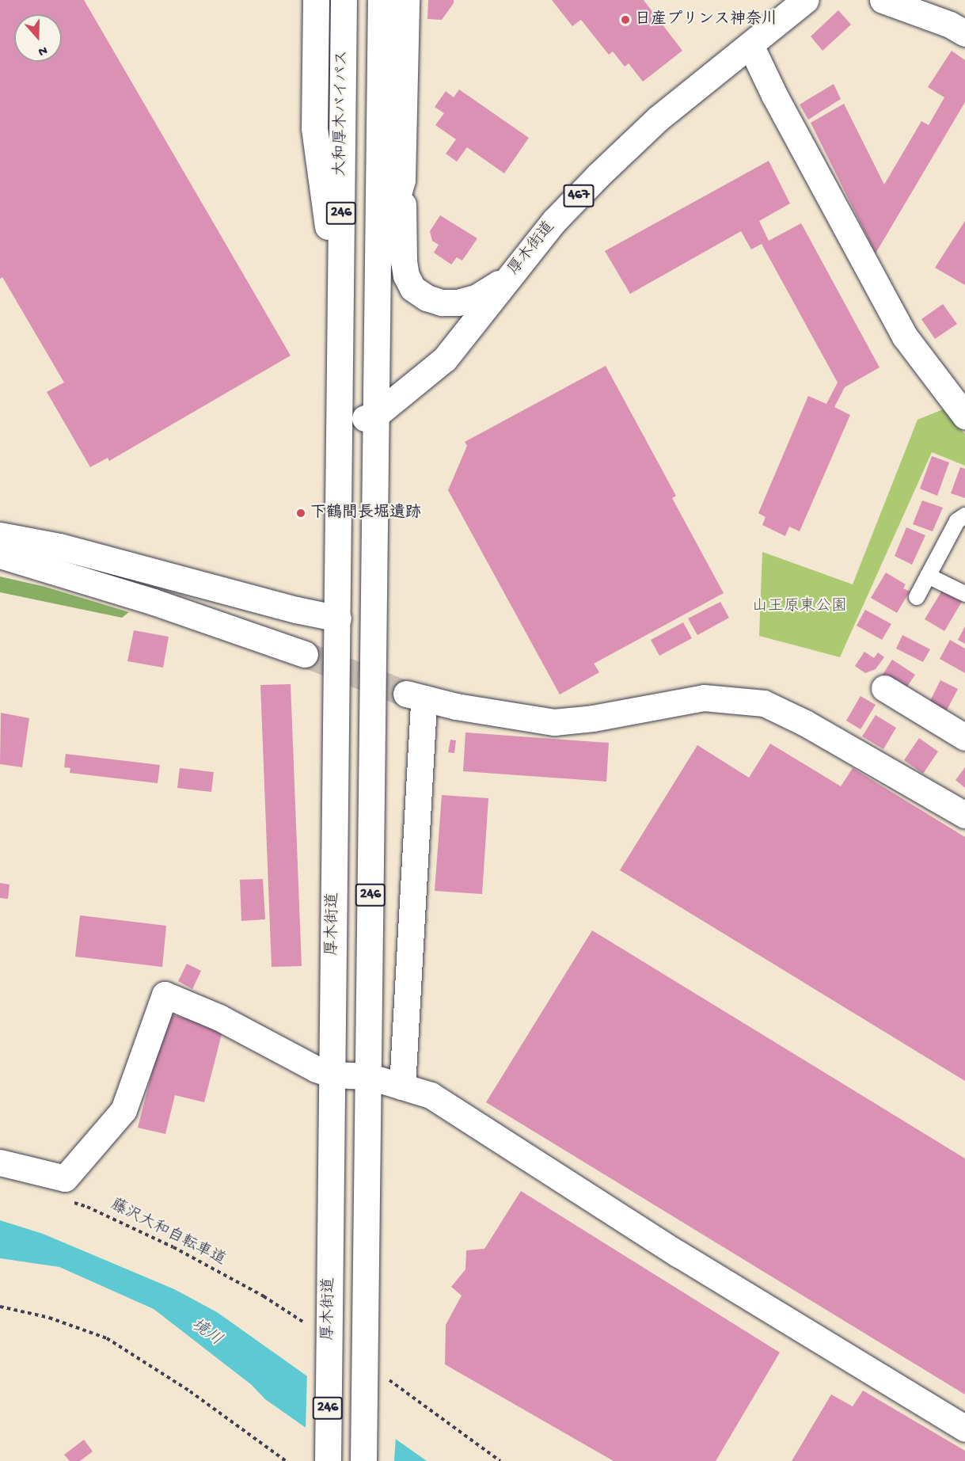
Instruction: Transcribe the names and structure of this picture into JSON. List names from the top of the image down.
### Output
{
  "streets": {
    "main road": [
      "大和厚木バイパス",
      "467",
      "246",
      "厚木街道"
    ],
    "path": ["藤沢大和自転車道"]
  },
  "crossings": [
    ["大和厚木バイパス", "厚木街道"],
    ["246", "厚木街道"]
  ],
  "water": ["境川"],
  "parks": ["山王原東公園"],
  "places": ["日産プリンス神奈川", "下鶴間長堀遺跡"],
  "north": "bottom"
}
